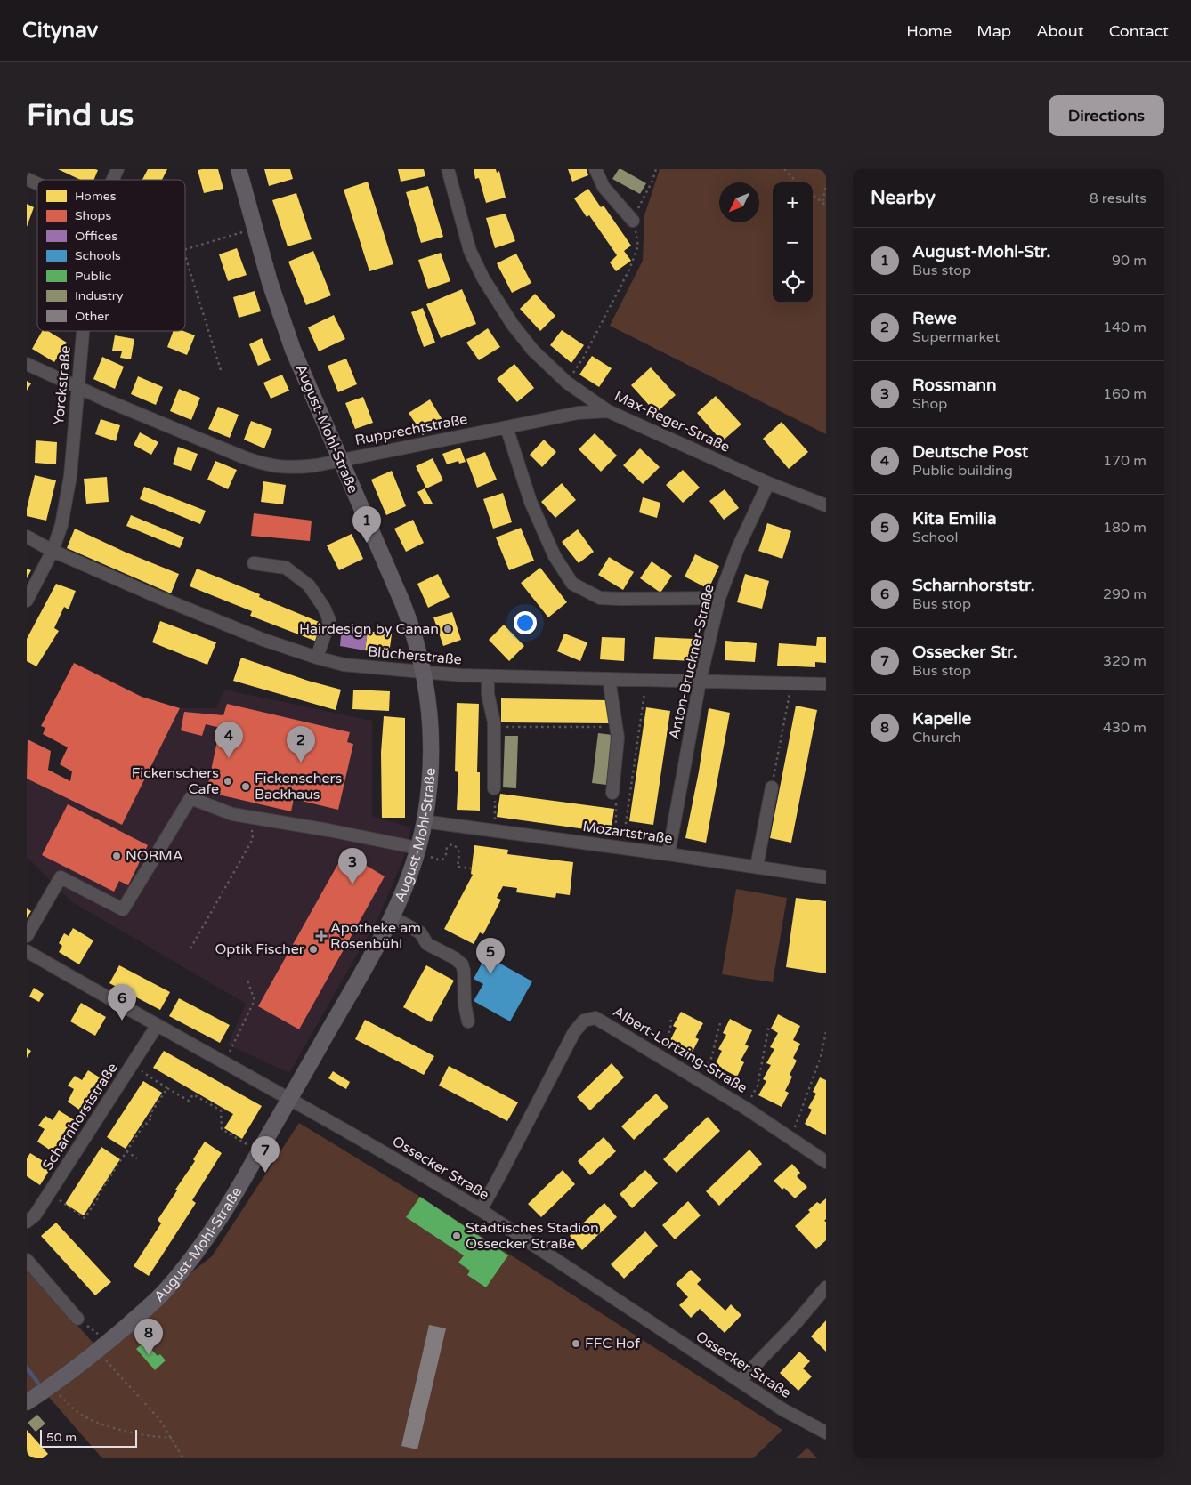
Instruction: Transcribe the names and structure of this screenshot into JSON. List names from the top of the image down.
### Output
{
  "streets": {
    "main road": ["August-Mohl-Straße"],
    "street": [
      "Yorckstraße",
      "Max-Reger-Straße",
      "Rupprechtstraße",
      "Blücherstraße",
      "Anton-Bruckner-Straße",
      "Mozartstraße",
      "Albert-Lortzing-Straße",
      "Scharnhorststraße",
      "Ossecker Straße"
    ]
  },
  "crossings": [
    ["Yorckstraße", "Rupprechtstraße"],
    ["Yorckstraße", "Blücherstraße"],
    ["Max-Reger-Straße", "Rupprechtstraße"],
    ["Max-Reger-Straße", "Anton-Bruckner-Straße"],
    ["August-Mohl-Straße", "Rupprechtstraße"],
    ["August-Mohl-Straße", "Blücherstraße"],
    ["August-Mohl-Straße", "Mozartstraße"],
    ["August-Mohl-Straße", "Ossecker Straße"],
    ["Blücherstraße", "Anton-Bruckner-Straße"],
    ["Anton-Bruckner-Straße", "Mozartstraße"],
    ["Albert-Lortzing-Straße", "Ossecker Straße"],
    ["Scharnhorststraße", "Ossecker Straße"]
  ],
  "places": {
    "other": [
      "Hairdesign by Canan",
      "Fickenschers Cafe",
      "Fickenschers Backhaus",
      "NORMA",
      "Optik Fischer",
      "Städtisches Stadion Ossecker Straße",
      "FFC Hof"
    ],
    "health": ["Apotheke am Rosenbühl"]
  },
  "legend": [
    "Homes",
    "Shops",
    "Offices",
    "Schools",
    "Public",
    "Industry",
    "Other"
  ],
  "scale_bar": "50 m",
  "north": "bottom left",
  "page": {
    "header": "Citynav",
    "nav": [
      "Home",
      "Map",
      "About",
      "Contact"
    ],
    "buttons": "Directions",
    "title": "Find us",
    "heading": ["Nearby", "8 results"],
    "map_buttons": ["+", "−"],
    "list": [
      {
        "mark": "1",
        "name": "August-Mohl-Str.",
        "note": "Bus stop",
        "value": "90 m"
      },
      {
        "mark": "2",
        "name": "Rewe",
        "note": "Supermarket",
        "value": "140 m"
      },
      {
        "mark": "3",
        "name": "Rossmann",
        "note": "Shop",
        "value": "160 m"
      },
      {
        "mark": "4",
        "name": "Deutsche Post",
        "note": "Public building",
        "value": "170 m"
      },
      {
        "mark": "5",
        "name": "Kita Emilia",
        "note": "School",
        "value": "180 m"
      },
      {
        "mark": "6",
        "name": "Scharnhorststr.",
        "note": "Bus stop",
        "value": "290 m"
      },
      {
        "mark": "7",
        "name": "Ossecker Str.",
        "note": "Bus stop",
        "value": "320 m"
      },
      {
        "mark": "8",
        "name": "Kapelle",
        "note": "Church",
        "value": "430 m"
      }
    ],
    "pins": [
      "1",
      "4",
      "2",
      "3",
      "5",
      "6",
      "7",
      "8"
    ],
    "scale": "50 m"
  }
}
